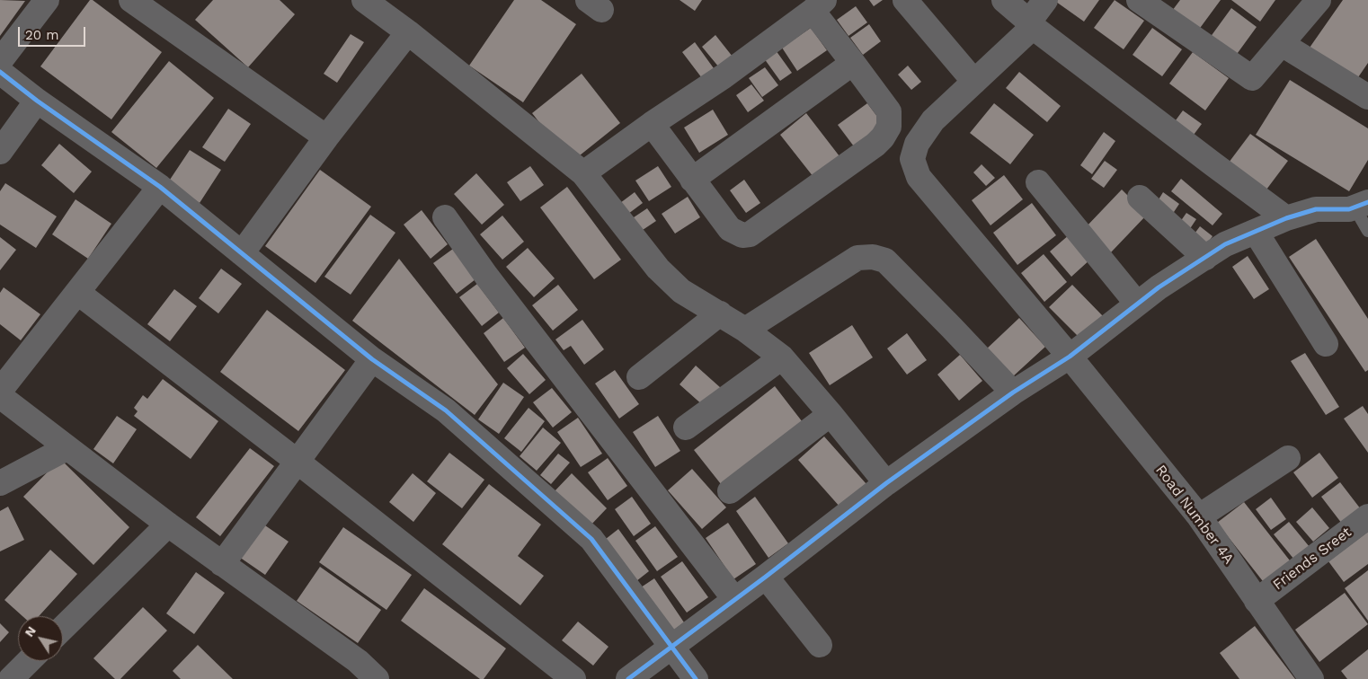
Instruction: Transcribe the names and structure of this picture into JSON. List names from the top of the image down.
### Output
{
  "streets": {
    "street": ["Road Number 4A", "Friends Sreet"]
  },
  "crossings": [
    ["Road Number 4A", "Friends Sreet"]
  ],
  "scale_bar": "20 m",
  "north": "top left"
}
